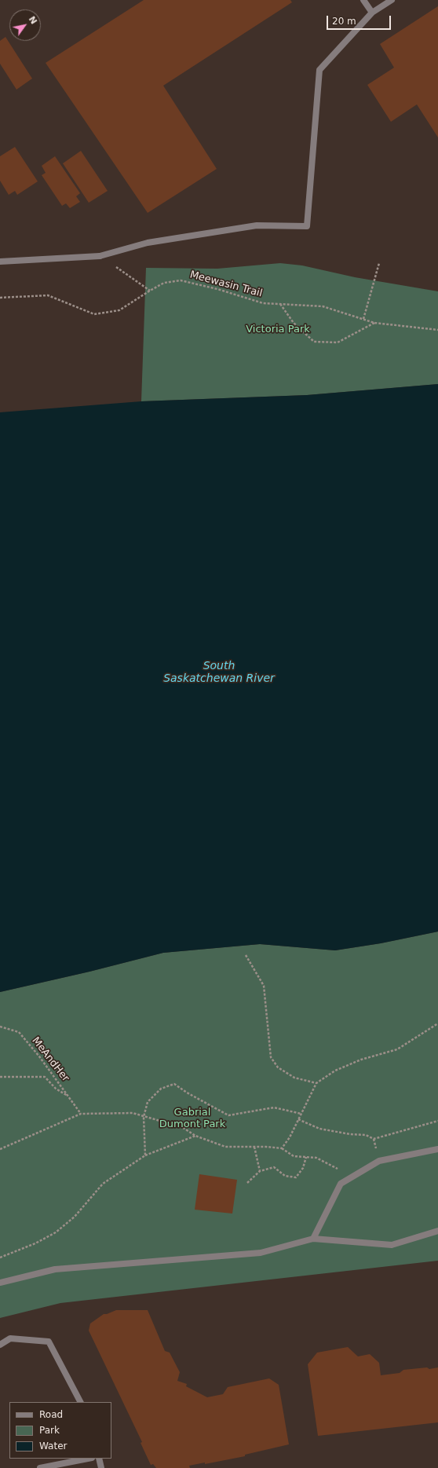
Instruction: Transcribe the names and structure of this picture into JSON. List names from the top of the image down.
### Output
{
  "streets": {
    "path": ["Meewasin Trail", "MeAndHer"]
  },
  "water": ["South Saskatchewan River"],
  "parks": ["Victoria Park", "Gabrial Dumont Park"],
  "legend": ["Road", "Park", "Water"],
  "scale_bar": "20 m",
  "north": "top right"
}
